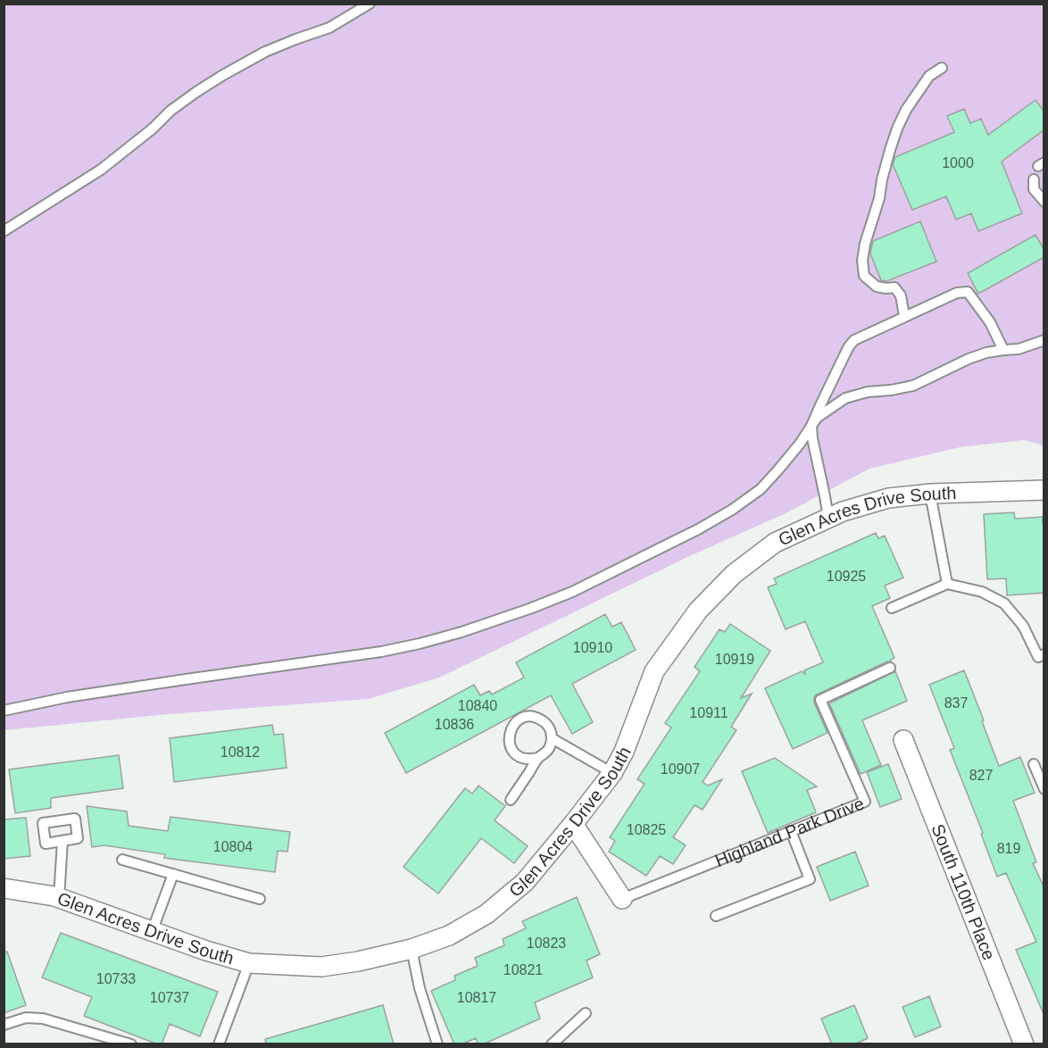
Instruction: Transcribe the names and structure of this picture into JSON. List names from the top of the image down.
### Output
{
  "streets": {
    "street": ["Glen Acres Drive South", "Highland Park Drive", "South 110th Place"]
  },
  "crossings": [
    ["Glen Acres Drive South", "Highland Park Drive"]
  ],
  "house_numbers": [
    "1000",
    "10925",
    "10910",
    "10919",
    "837",
    "10840",
    "10911",
    "10836",
    "10812",
    "10907",
    "827",
    "10825",
    "10804",
    "819",
    "10823",
    "10821",
    "10733",
    "10737",
    "10817"
  ]
}
